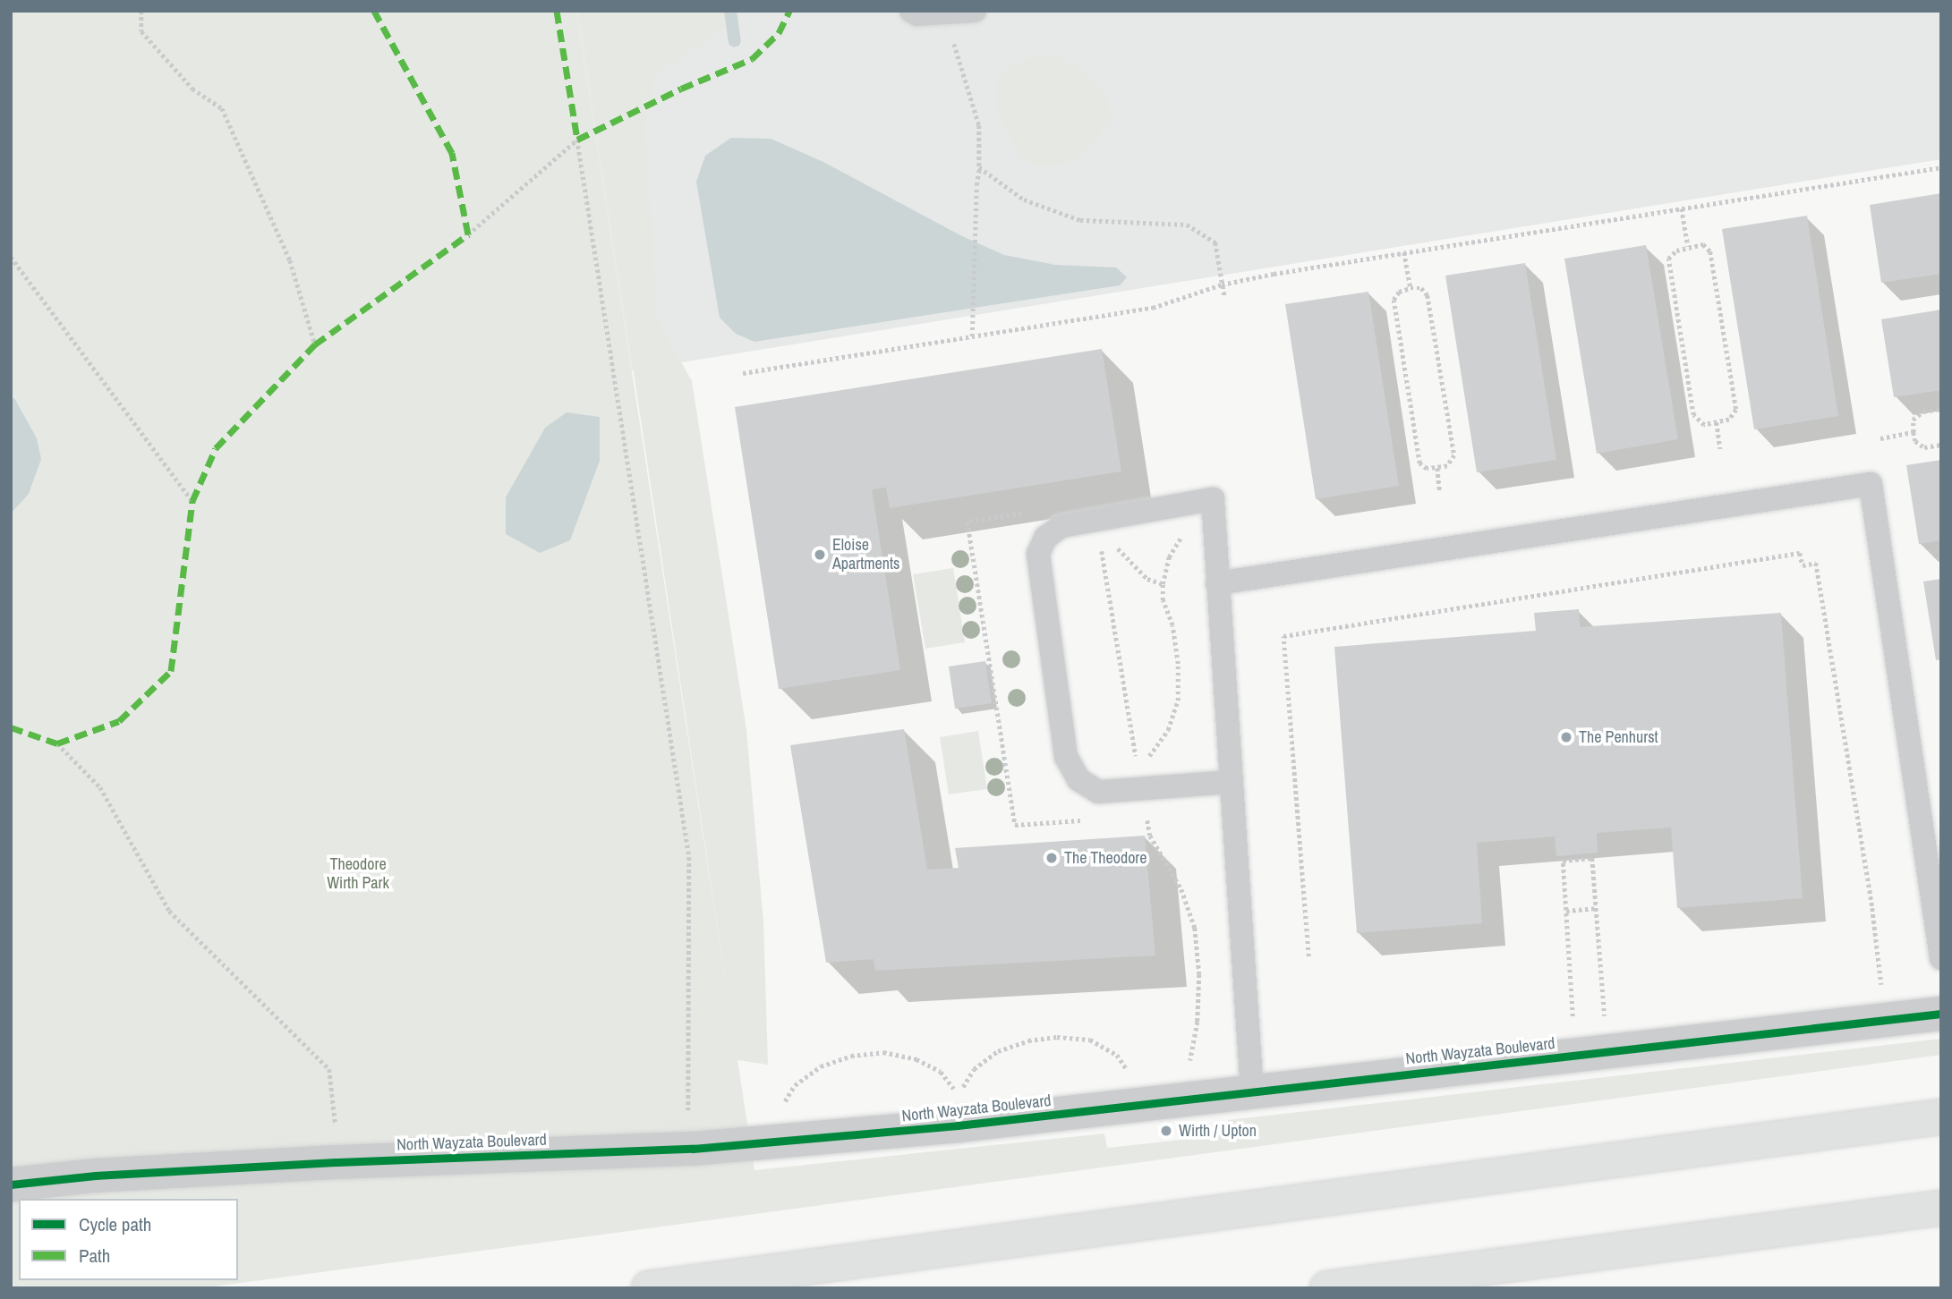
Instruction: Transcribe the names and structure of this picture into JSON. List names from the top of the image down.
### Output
{
  "streets": {
    "street": ["North Wayzata Boulevard"]
  },
  "parks": ["Theodore Wirth Park"],
  "places": [
    "Eloise Apartments",
    "The Penhurst",
    "The Theodore",
    "Wirth / Upton"
  ],
  "legend": ["Cycle path", "Path"]
}
